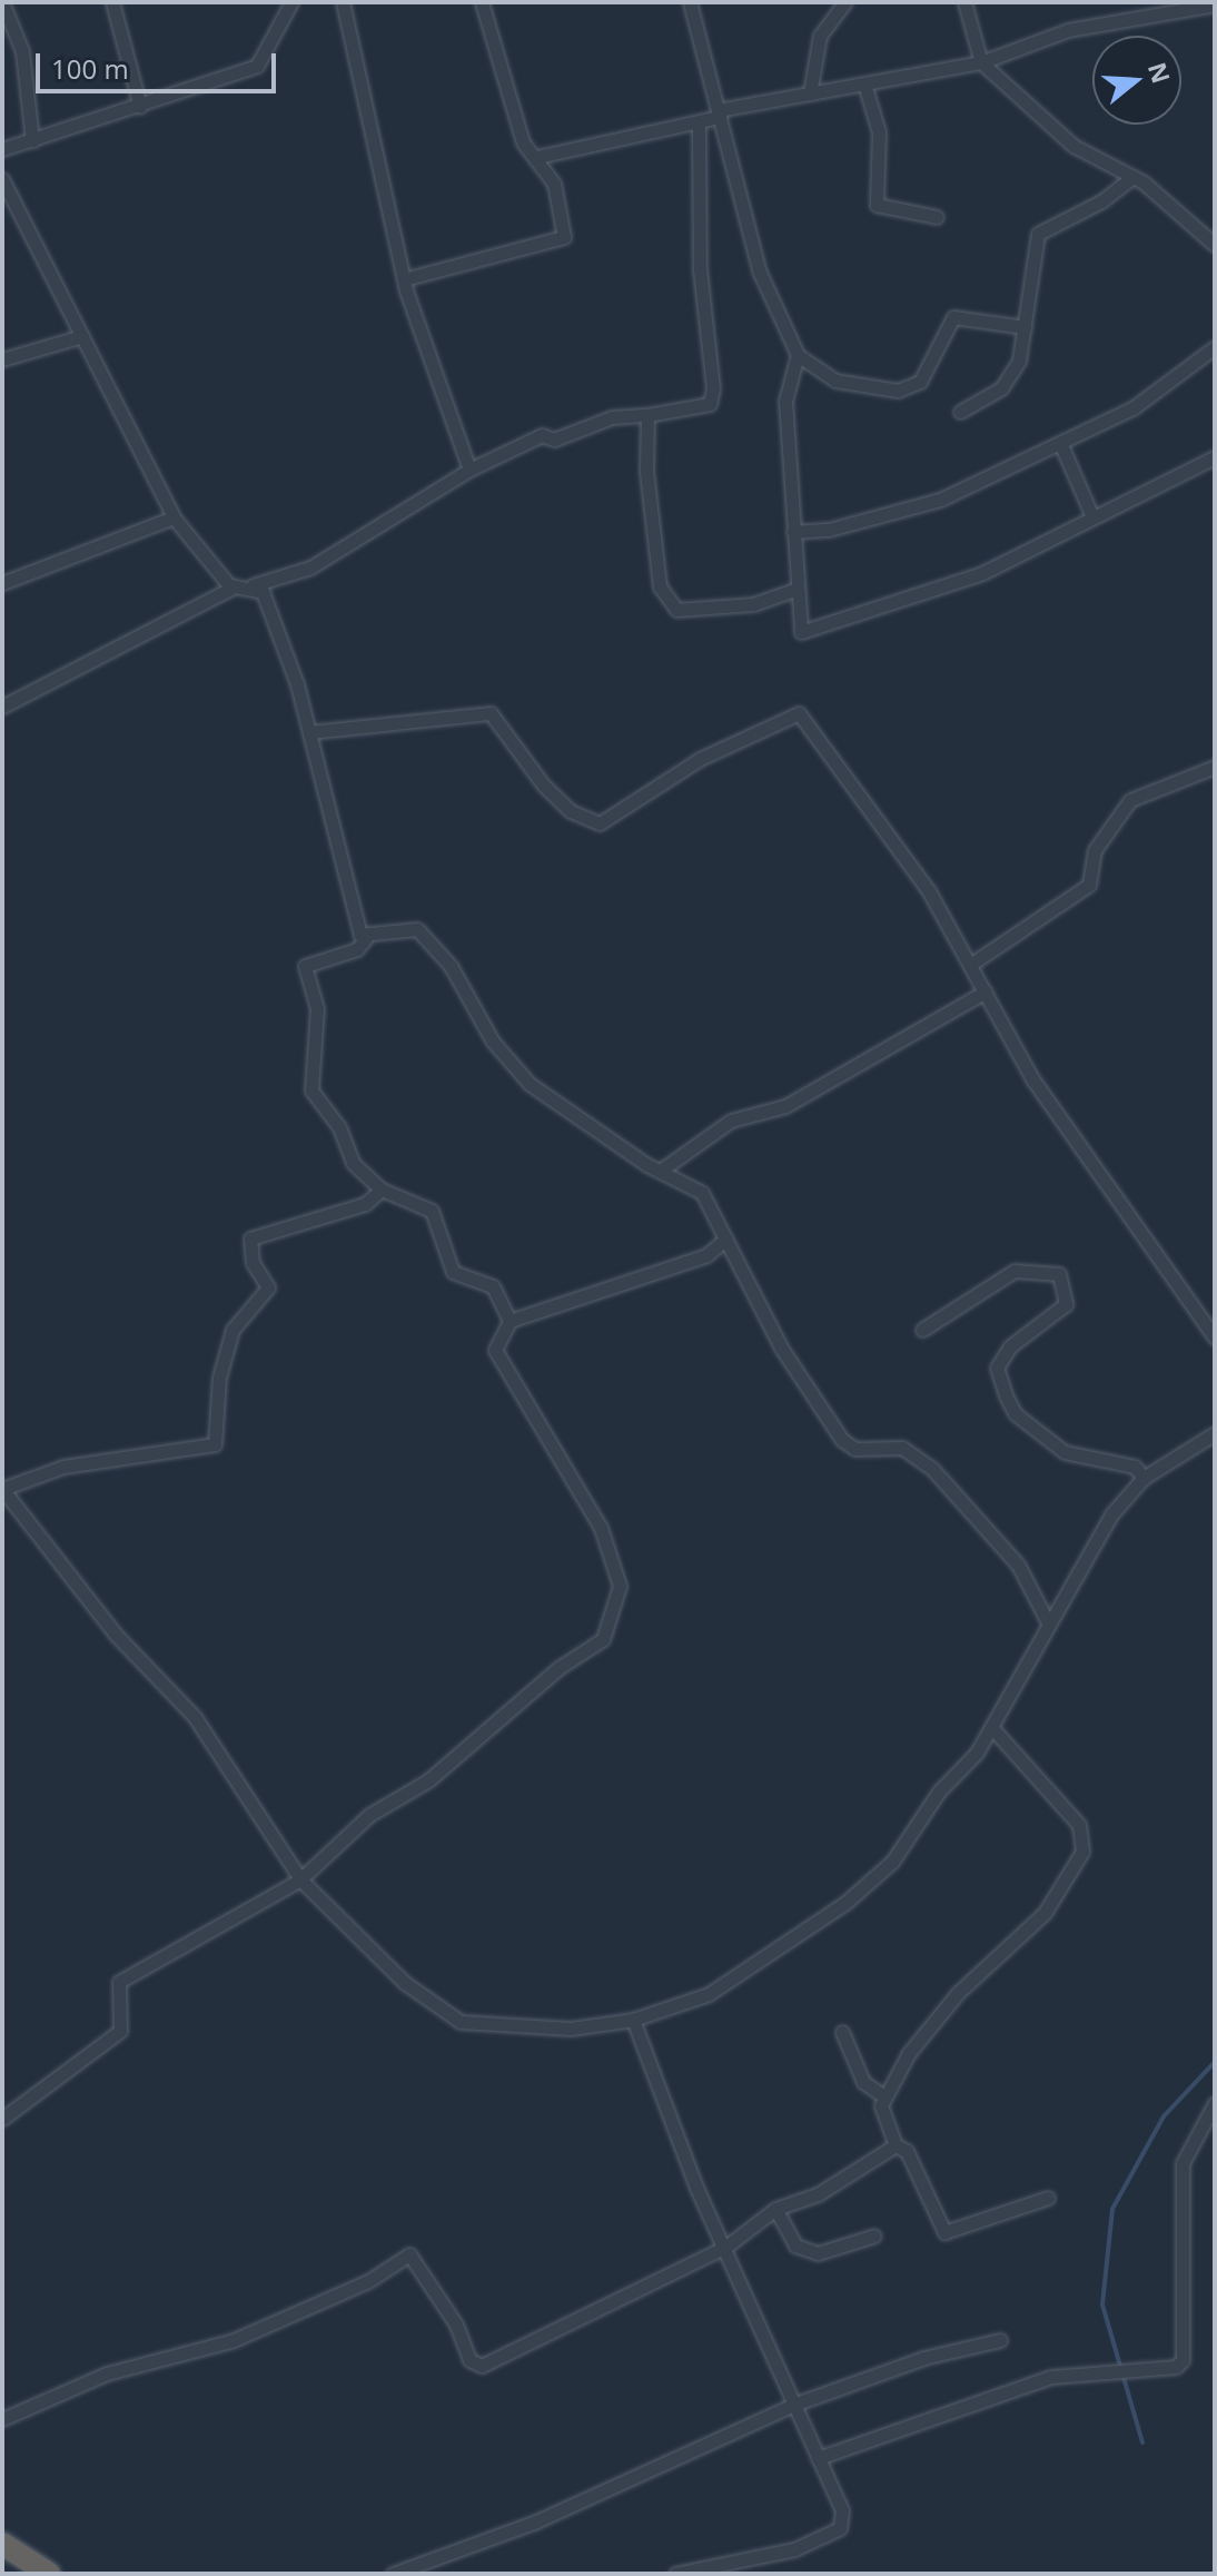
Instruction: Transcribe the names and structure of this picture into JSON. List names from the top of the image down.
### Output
{
  "scale_bar": "100 m",
  "north": "right"
}
